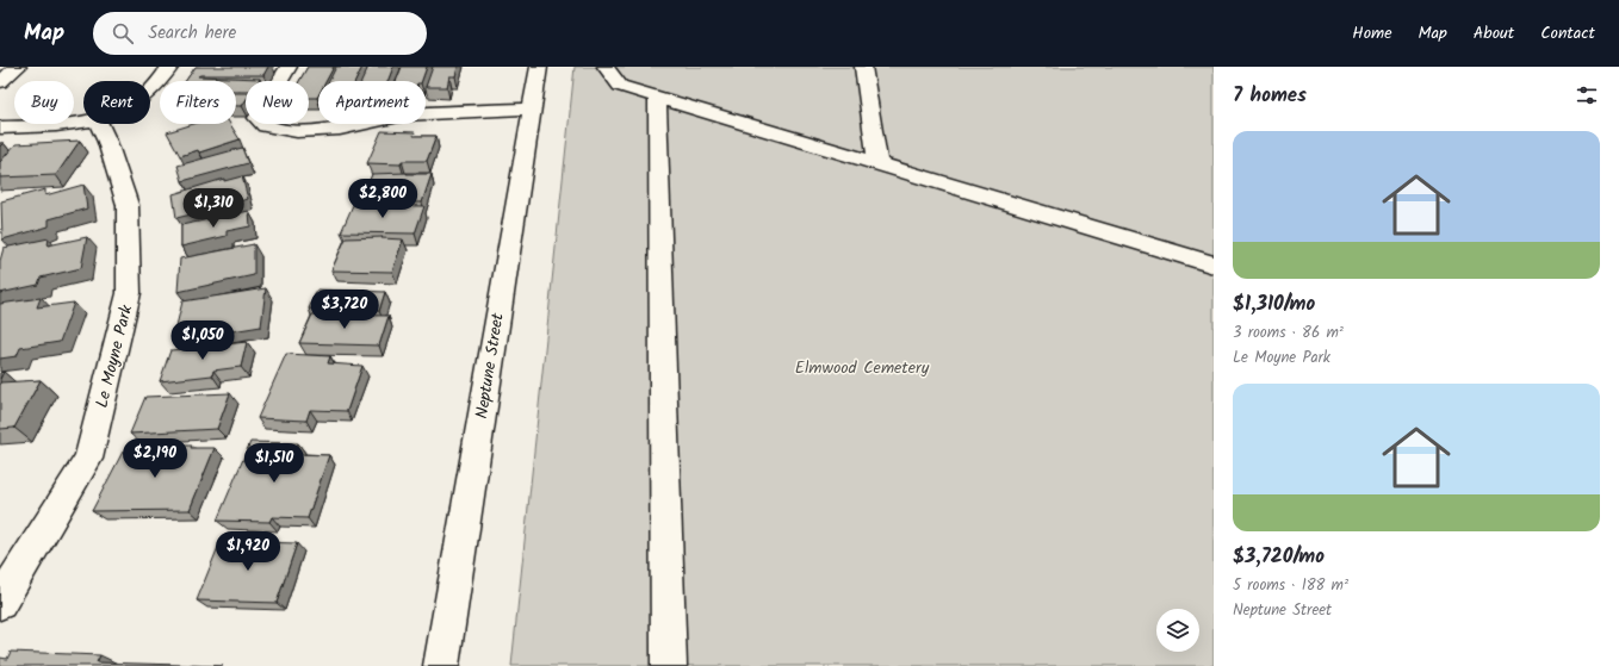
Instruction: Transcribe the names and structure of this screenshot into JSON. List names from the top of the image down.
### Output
{
  "streets": {
    "street": ["Le Moyne Park", "Neptune Street"]
  },
  "parks": ["Elmwood Cemetery"],
  "page": {
    "header": "Map",
    "search": "Search here",
    "nav": [
      "Home",
      "Map",
      "About",
      "Contact"
    ],
    "heading": "7 homes",
    "chip": [
      "Buy",
      "Rent",
      "Filters",
      "New",
      "Apartment"
    ],
    "list": [
      {
        "name": "$1,310/mo",
        "note": "3 rooms · 86 m² · Le Moyne Park"
      },
      {
        "name": "$3,720/mo",
        "note": "5 rooms · 188 m² · Neptune Street"
      }
    ],
    "price": [
      "$2,800",
      "$1,310",
      "$3,720",
      "$1,050",
      "$2,190",
      "$1,510",
      "$1,920"
    ]
  }
}
